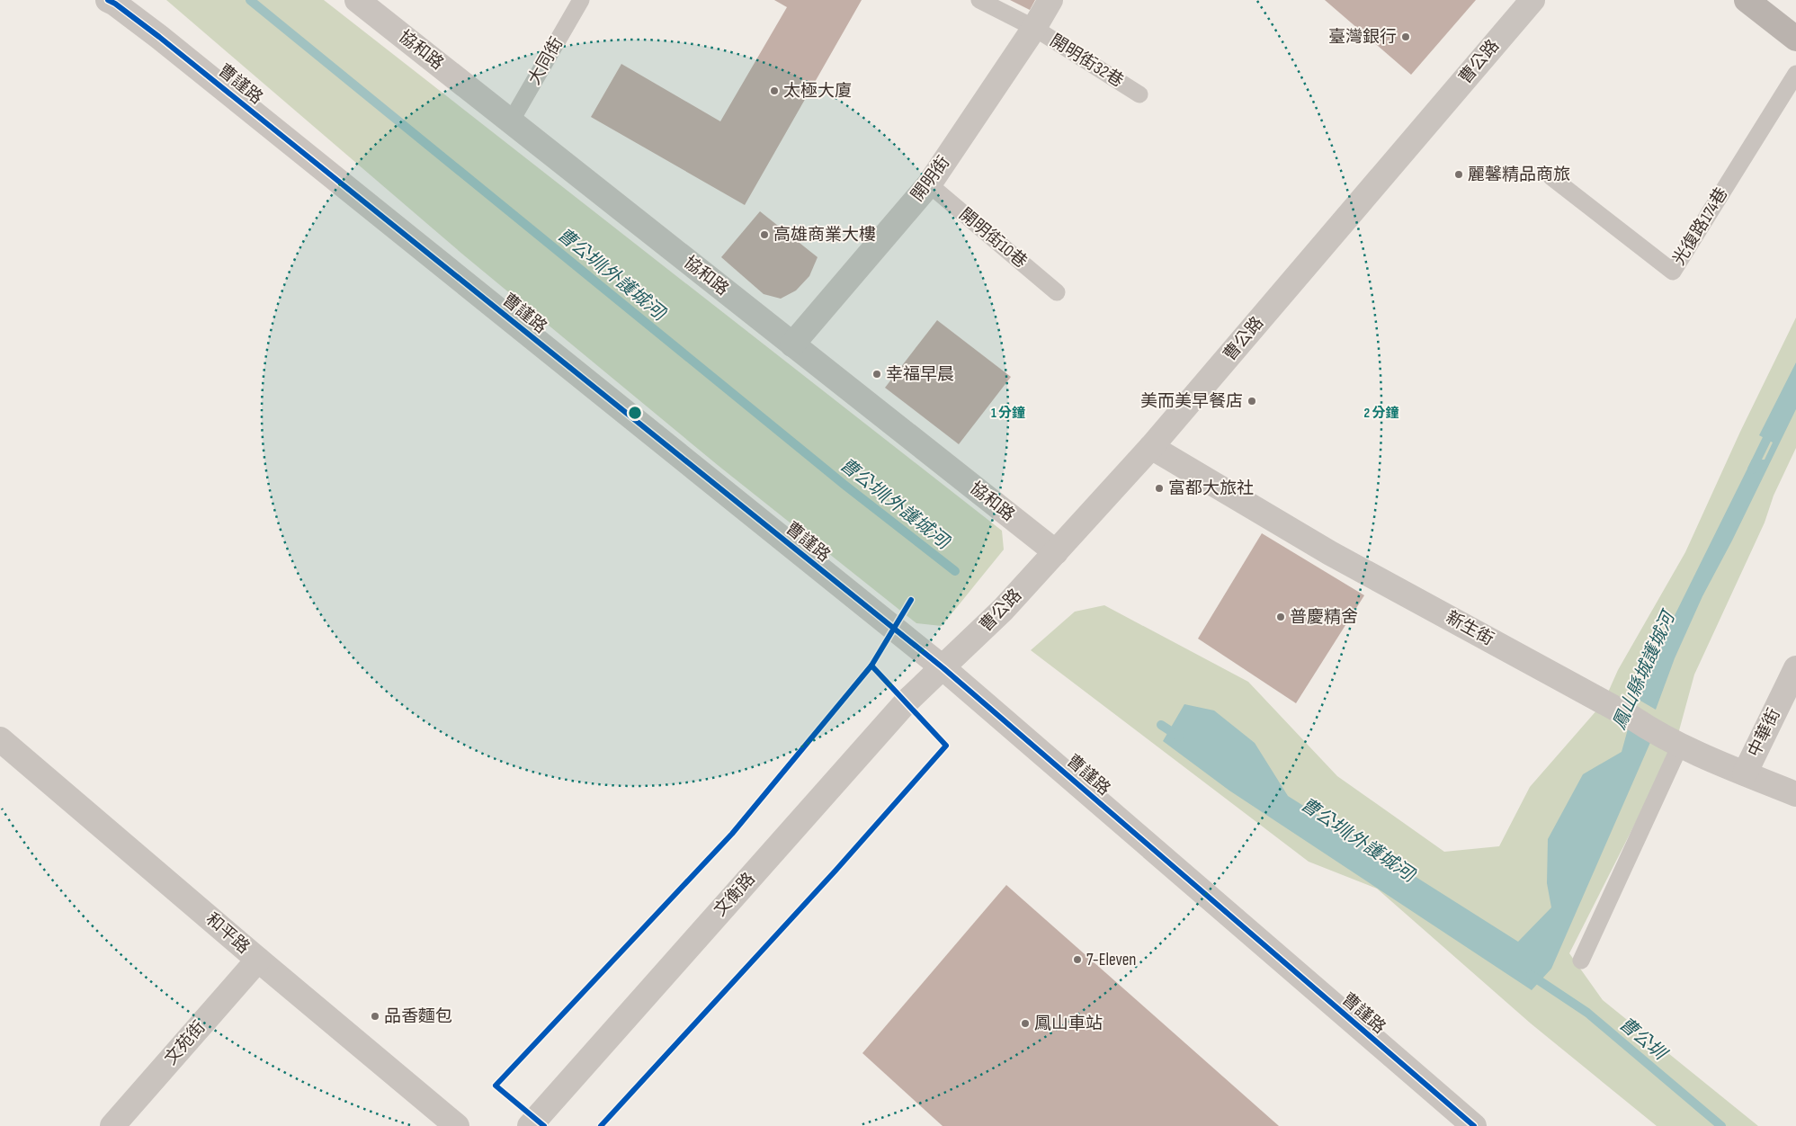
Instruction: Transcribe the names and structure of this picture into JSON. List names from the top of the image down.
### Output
{
  "streets": {
    "street": [
      "協和路",
      "曹公路",
      "曹謹路",
      "開明街",
      "新生街",
      "中華街",
      "文衡路",
      "和平路",
      "文苑街"
    ],
    "lane": [
      "大同街",
      "開明街32巷",
      "光復路174巷",
      "開明街10巷"
    ]
  },
  "crossings": [
    ["協和路", "大同街"],
    ["協和路", "曹公路"],
    ["協和路", "開明街"],
    ["開明街32巷", "開明街"],
    ["曹公路", "曹謹路"],
    ["曹公路", "新生街"],
    ["曹公路", "文衡路"],
    ["曹謹路", "文衡路"],
    ["開明街", "開明街10巷"],
    ["新生街", "中華街"],
    ["和平路", "文苑街"]
  ],
  "water": ["曹公圳(外護城河)", "鳳山縣城護城河", "曹公圳"],
  "places": [
    "臺灣銀行",
    "太極大廈",
    "麗馨精品商旅",
    "高雄商業大樓",
    "幸福早晨",
    "美而美早餐店",
    "富都大旅社",
    "普慶精舍",
    "7-Eleven",
    "品香麵包",
    "鳳山車站"
  ],
  "rings": ["1 分鐘", "2 分鐘"]
}
